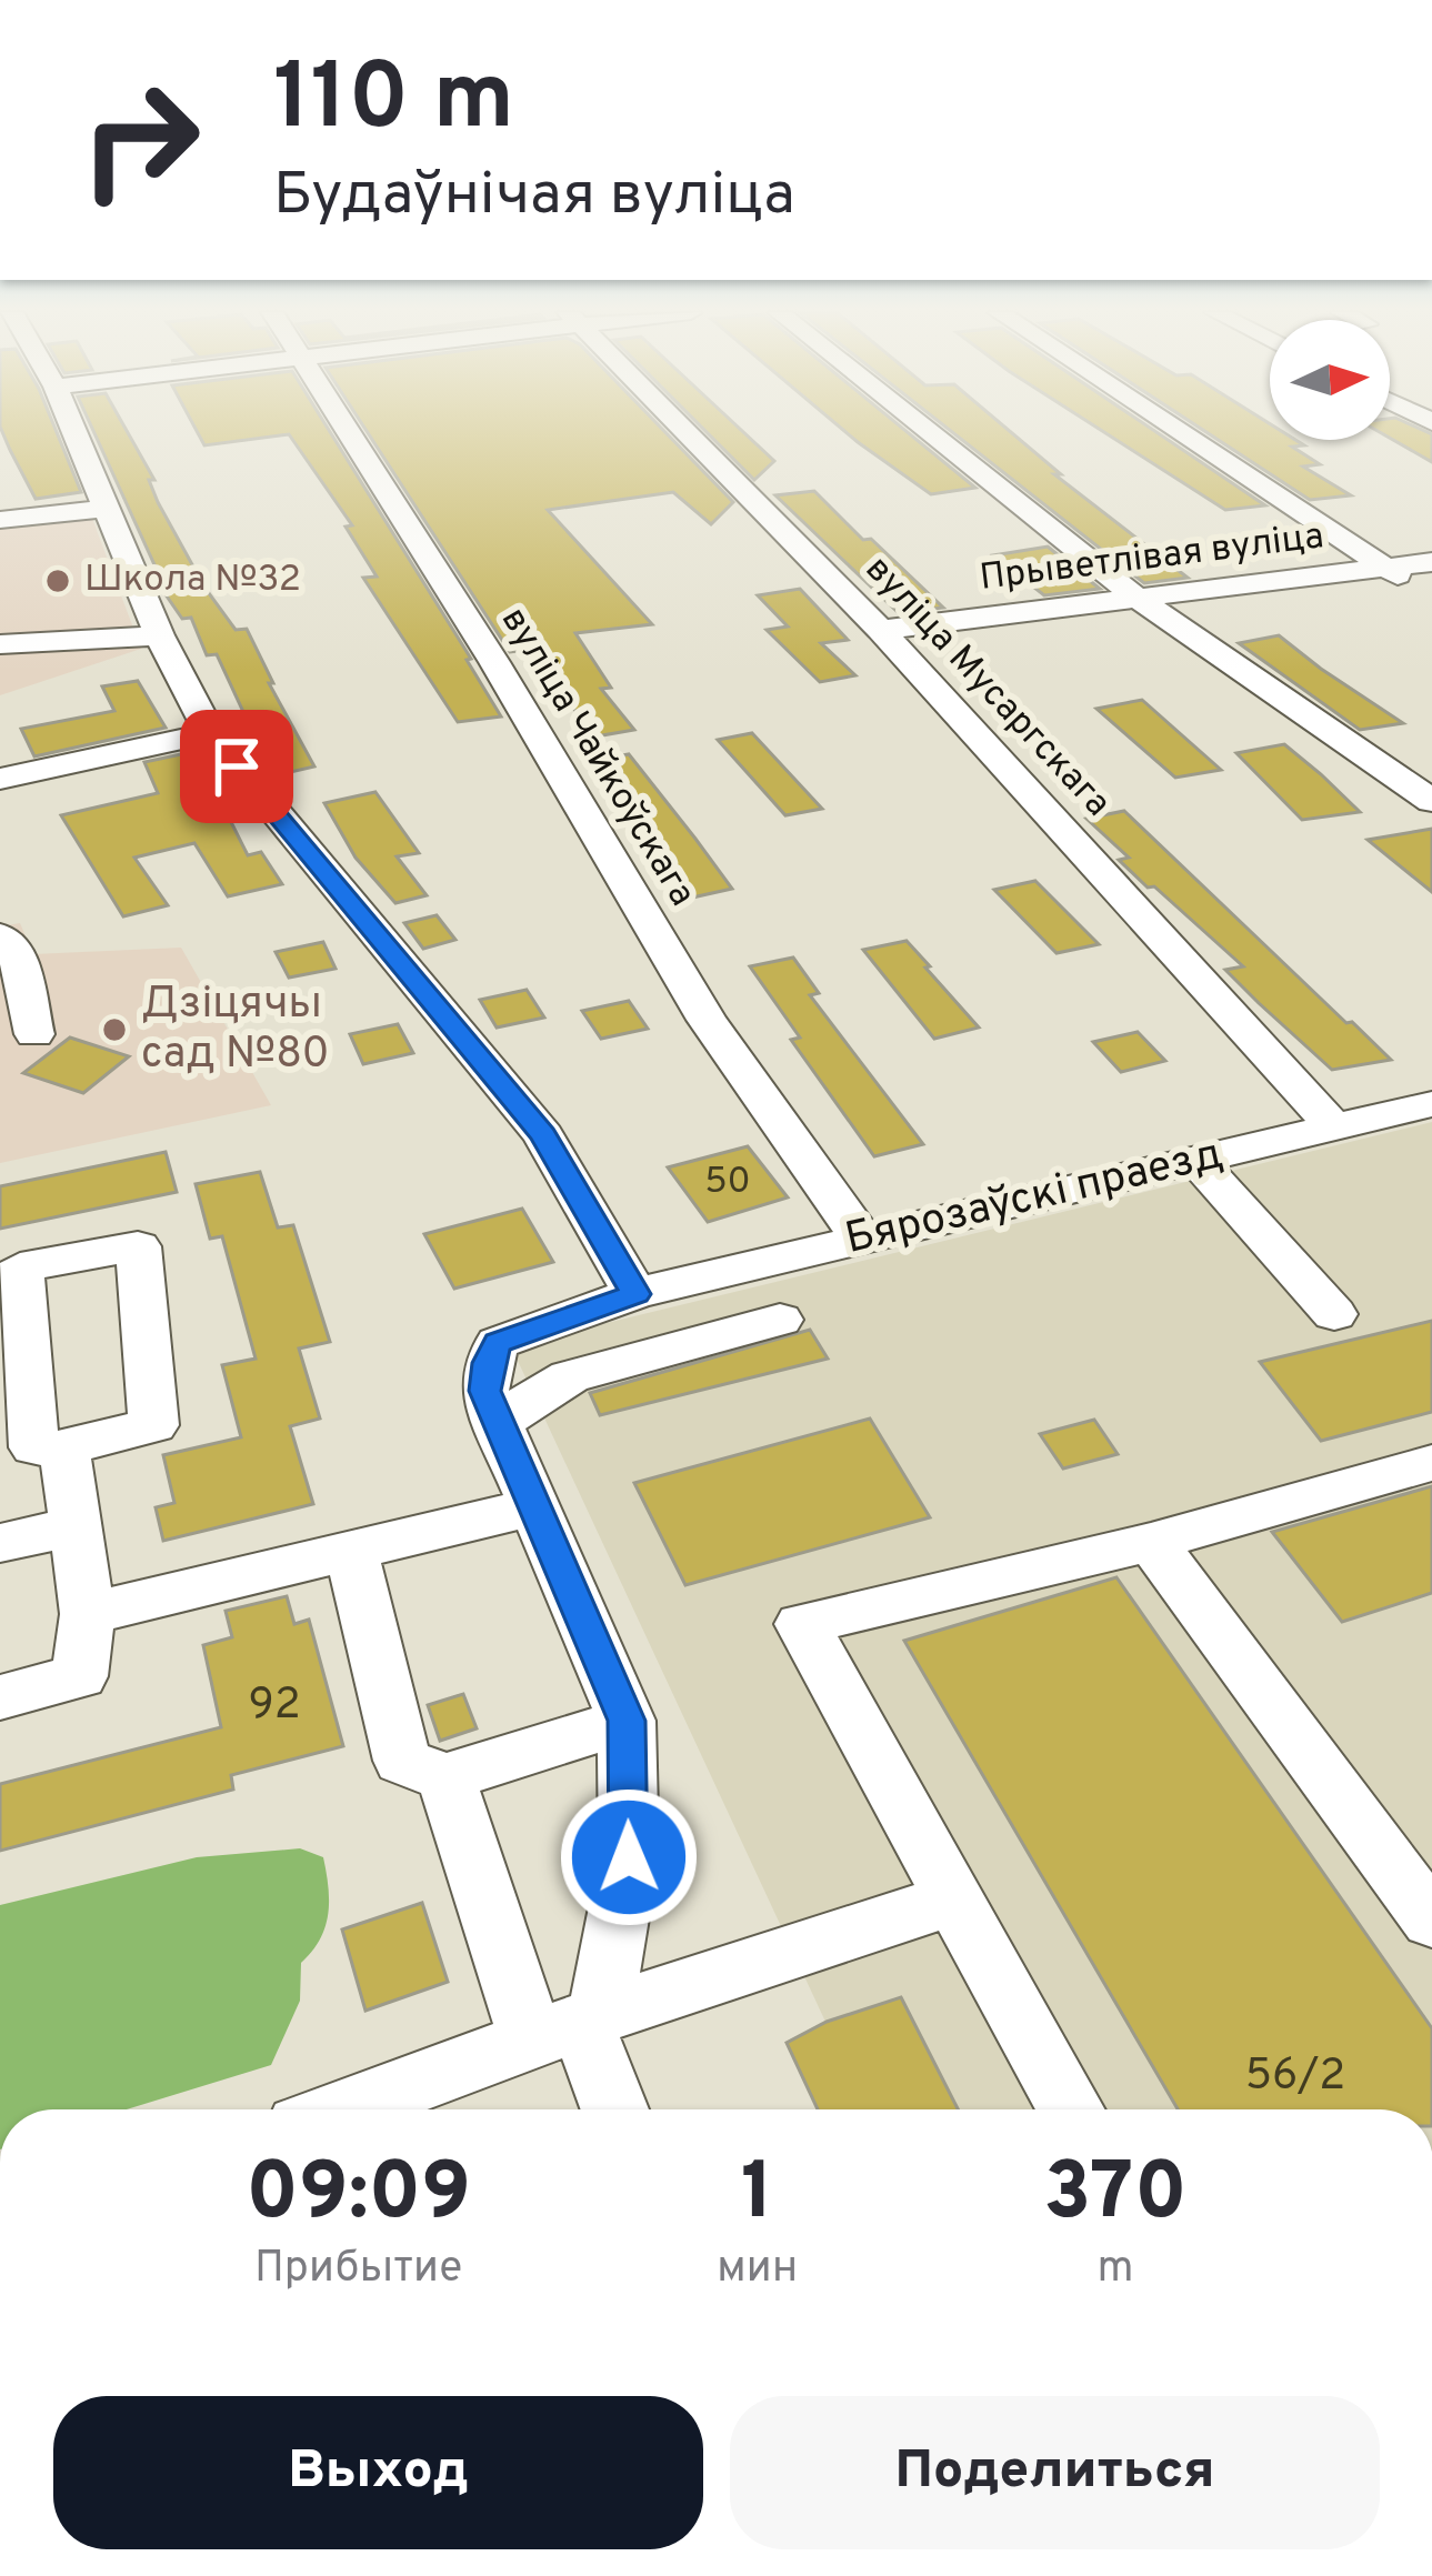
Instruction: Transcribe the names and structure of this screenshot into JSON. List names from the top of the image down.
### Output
{
  "streets": {
    "street": [
      "Прыветлівая вуліца",
      "вуліца Мусаргскага",
      "вуліца Чайкоўскага",
      "Бярозаўскі праезд"
    ]
  },
  "crossings": [
    ["Прыветлівая вуліца", "вуліца Мусаргскага"],
    ["вуліца Мусаргскага", "Бярозаўскі праезд"],
    ["вуліца Чайкоўскага", "Бярозаўскі праезд"]
  ],
  "places": ["Школа №32", "Дзіцячы сад №80"],
  "house_numbers": ["50", "92", "56/2"],
  "north": "right",
  "page": {
    "turn": ["110 m", "Будаўнічая вуліца"],
    "eta": [
      "09:09",
      "Прибытие",
      "1",
      "мин",
      "370",
      "m"
    ],
    "buttons": ["Выход", "Поделиться"]
  }
}
